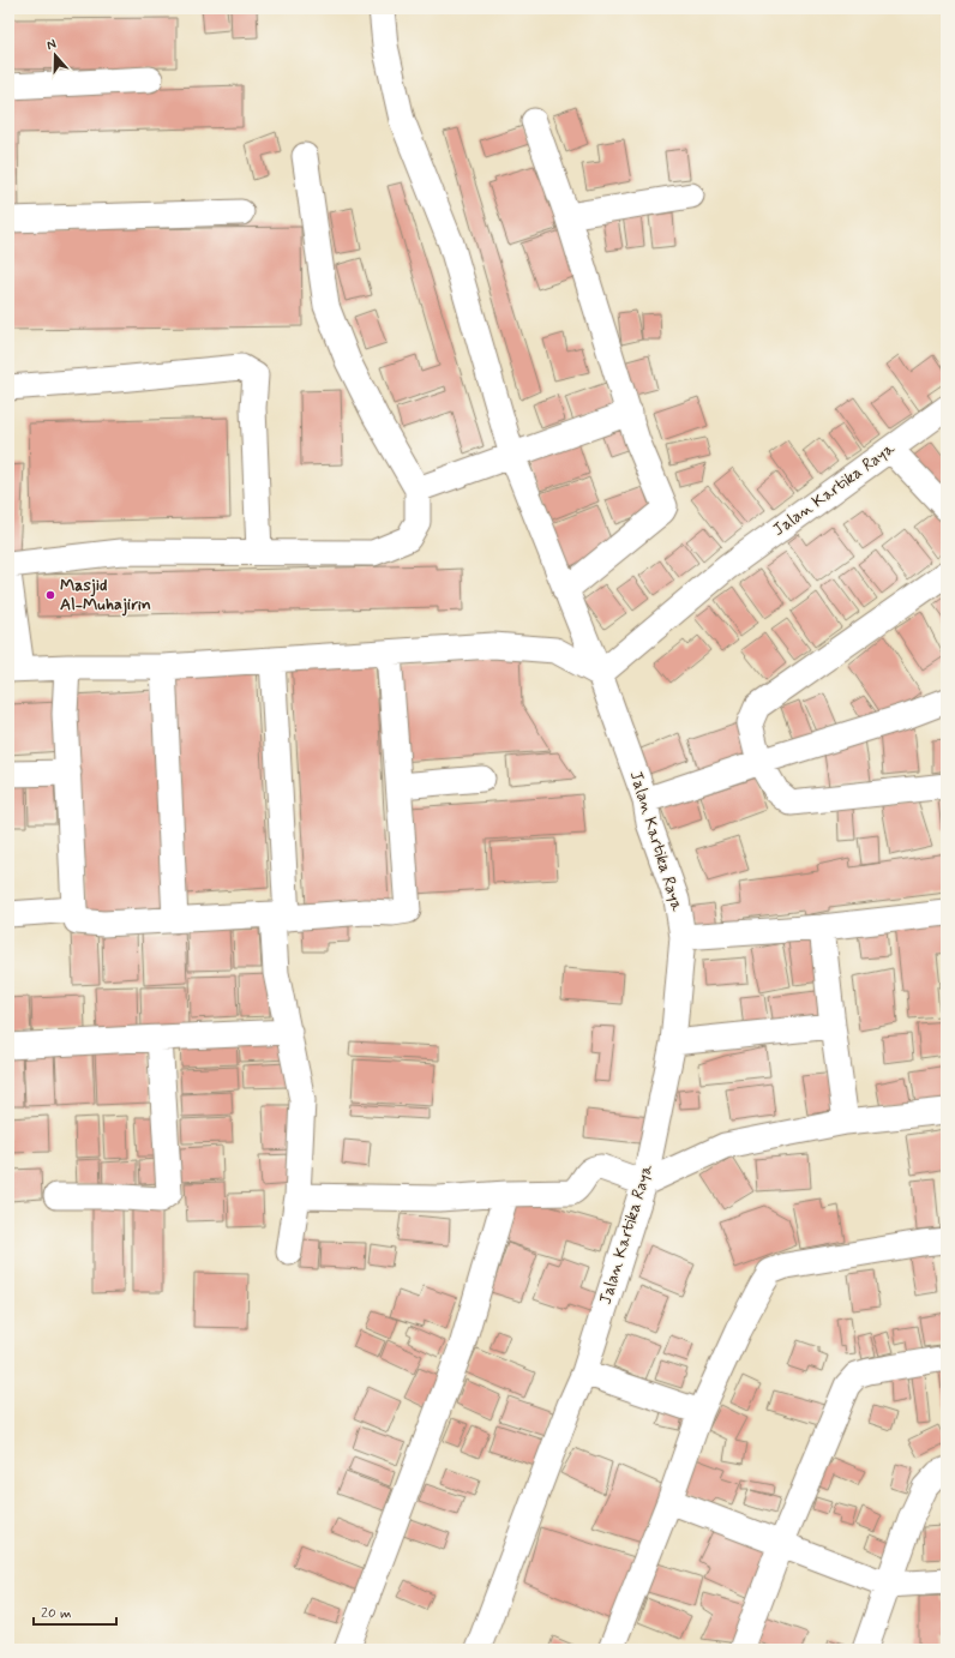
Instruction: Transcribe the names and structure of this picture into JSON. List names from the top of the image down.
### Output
{
  "streets": {
    "street": ["Jalan Kartika Raya"]
  },
  "places": ["Masjid Al-Muhajirin"],
  "scale_bar": "20 m",
  "north": "top"
}
